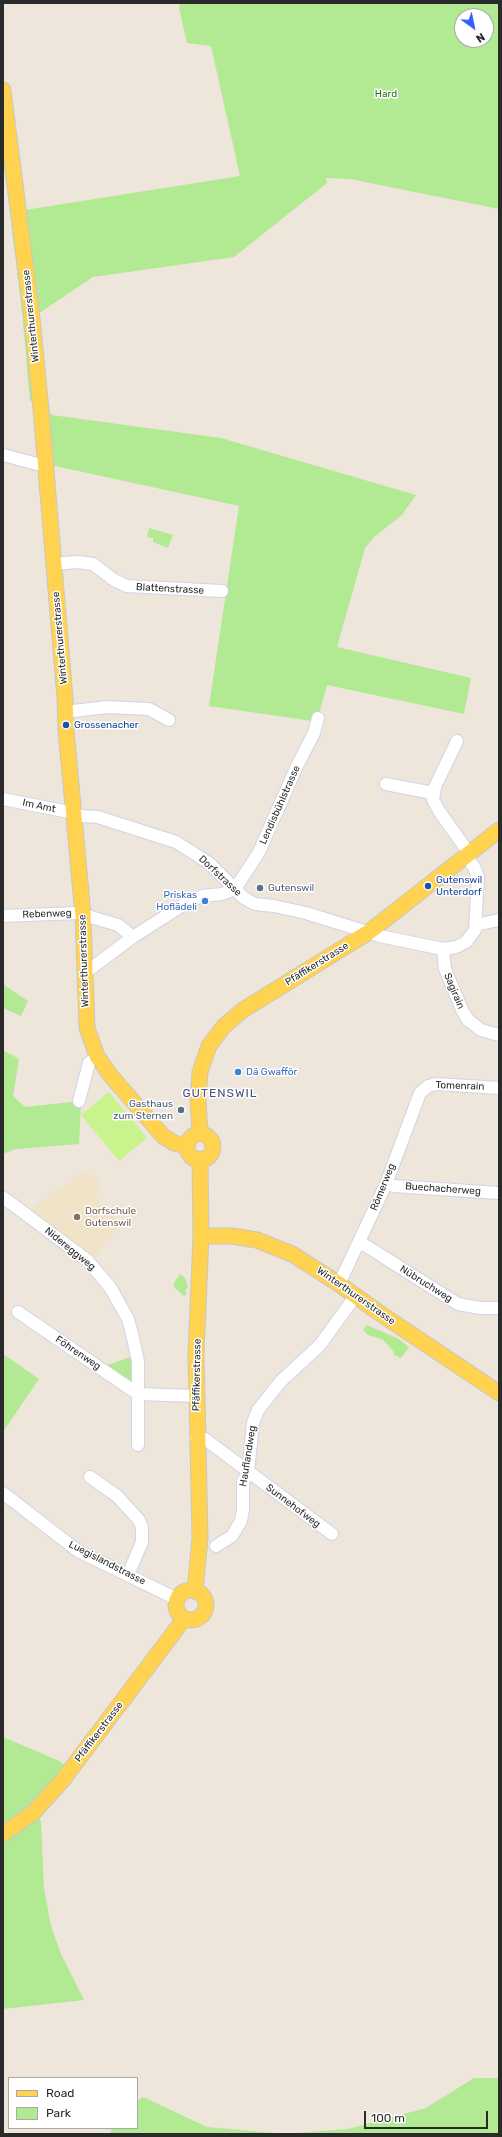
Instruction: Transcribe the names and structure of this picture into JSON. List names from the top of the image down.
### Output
{
  "streets": {
    "main road": ["Winterthurerstrasse", "Pfäffikerstrasse"],
    "street": [
      "Blattenstrasse",
      "Lendisbühlstrasse",
      "Im Amt",
      "Dorfstrasse",
      "Rebenweg",
      "Sagirain",
      "Tomenrain",
      "Römerweg",
      "Buechacherweg",
      "Nidereggweg",
      "Nübruchweg",
      "Föhrenweg",
      "Hauflandweg",
      "Sunnehofweg",
      "Luegislandstrasse"
    ]
  },
  "crossings": [
    ["Winterthurerstrasse", "Blattenstrasse"],
    ["Winterthurerstrasse", "Im Amt"],
    ["Winterthurerstrasse", "Dorfstrasse"],
    ["Winterthurerstrasse", "Rebenweg"],
    ["Winterthurerstrasse", "Pfäffikerstrasse"],
    ["Winterthurerstrasse", "Römerweg"],
    ["Winterthurerstrasse", "Hauflandweg"],
    ["Lendisbühlstrasse", "Dorfstrasse"],
    ["Im Amt", "Dorfstrasse"],
    ["Dorfstrasse", "Pfäffikerstrasse"],
    ["Dorfstrasse", "Sagirain"],
    ["Pfäffikerstrasse", "Sunnehofweg"],
    ["Pfäffikerstrasse", "Luegislandstrasse"],
    ["Tomenrain", "Römerweg"],
    ["Römerweg", "Buechacherweg"],
    ["Römerweg", "Nübruchweg"],
    ["Nidereggweg", "Föhrenweg"],
    ["Hauflandweg", "Sunnehofweg"]
  ],
  "districts": ["GUTENSWIL"],
  "parks": ["Hard"],
  "places": [
    "Grossenacher",
    "Gutenswil Unterdorf",
    "Gutenswil",
    "Priskas Hoflädeli",
    "Dä Gwafför",
    "Gasthaus zum Sternen",
    "Dorfschule Gutenswil"
  ],
  "legend": ["Road", "Park"],
  "scale_bar": "100 m",
  "north": "bottom right"
}
